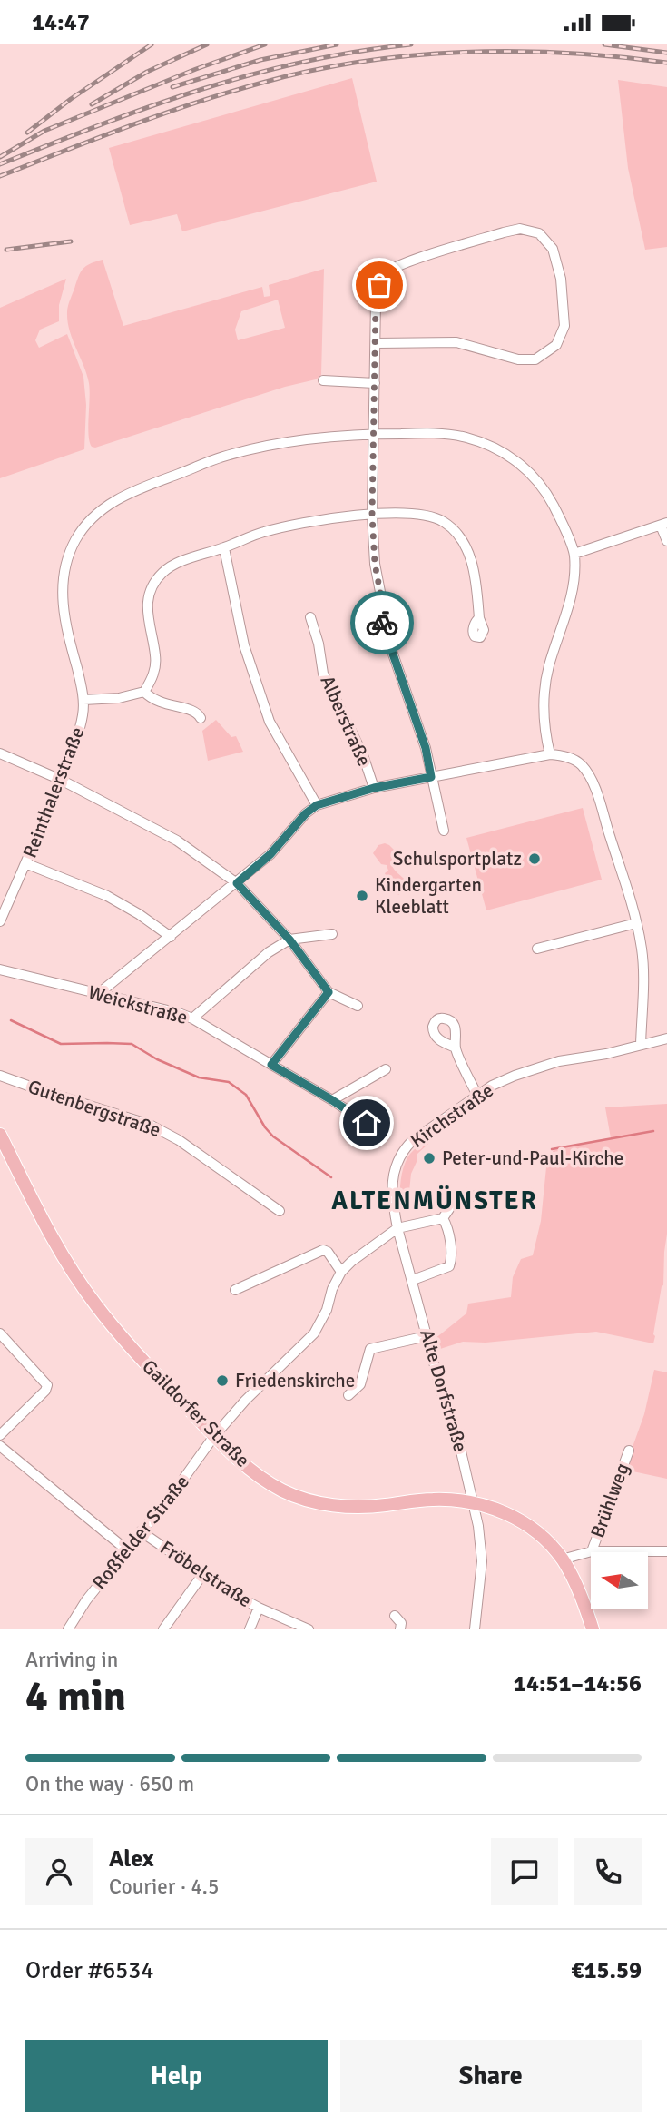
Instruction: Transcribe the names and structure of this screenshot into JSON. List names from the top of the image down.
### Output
{
  "streets": {
    "main road": ["Gaildorfer Straße"],
    "street": [
      "Alberstraße",
      "Reinthalerstraße",
      "Weickstraße",
      "Gutenbergstraße",
      "Kirchstraße",
      "Alte Dorfstraße",
      "Brühlweg",
      "Roßfelder Straße",
      "Fröbelstraße"
    ]
  },
  "crossings": [
    ["Kirchstraße", "Alte Dorfstraße"],
    ["Alte Dorfstraße", "Gaildorfer Straße"],
    ["Gaildorfer Straße", "Roßfelder Straße"],
    ["Roßfelder Straße", "Fröbelstraße"]
  ],
  "districts": ["ALTENMÜNSTER"],
  "places": [
    "Schulsportplatz",
    "Kindergarten Kleeblatt",
    "Peter-und-Paul-Kirche",
    "Friedenskirche"
  ],
  "north": "left",
  "page": {
    "status": "14:47",
    "heading": ["4 min", "Arriving in", "14:51–14:56"],
    "panel": [
      "Alex",
      "Courier · 4.5",
      "Order #6534",
      "€15.59"
    ],
    "bar": "On the way · 650 m",
    "buttons": ["Help", "Share"]
  }
}
